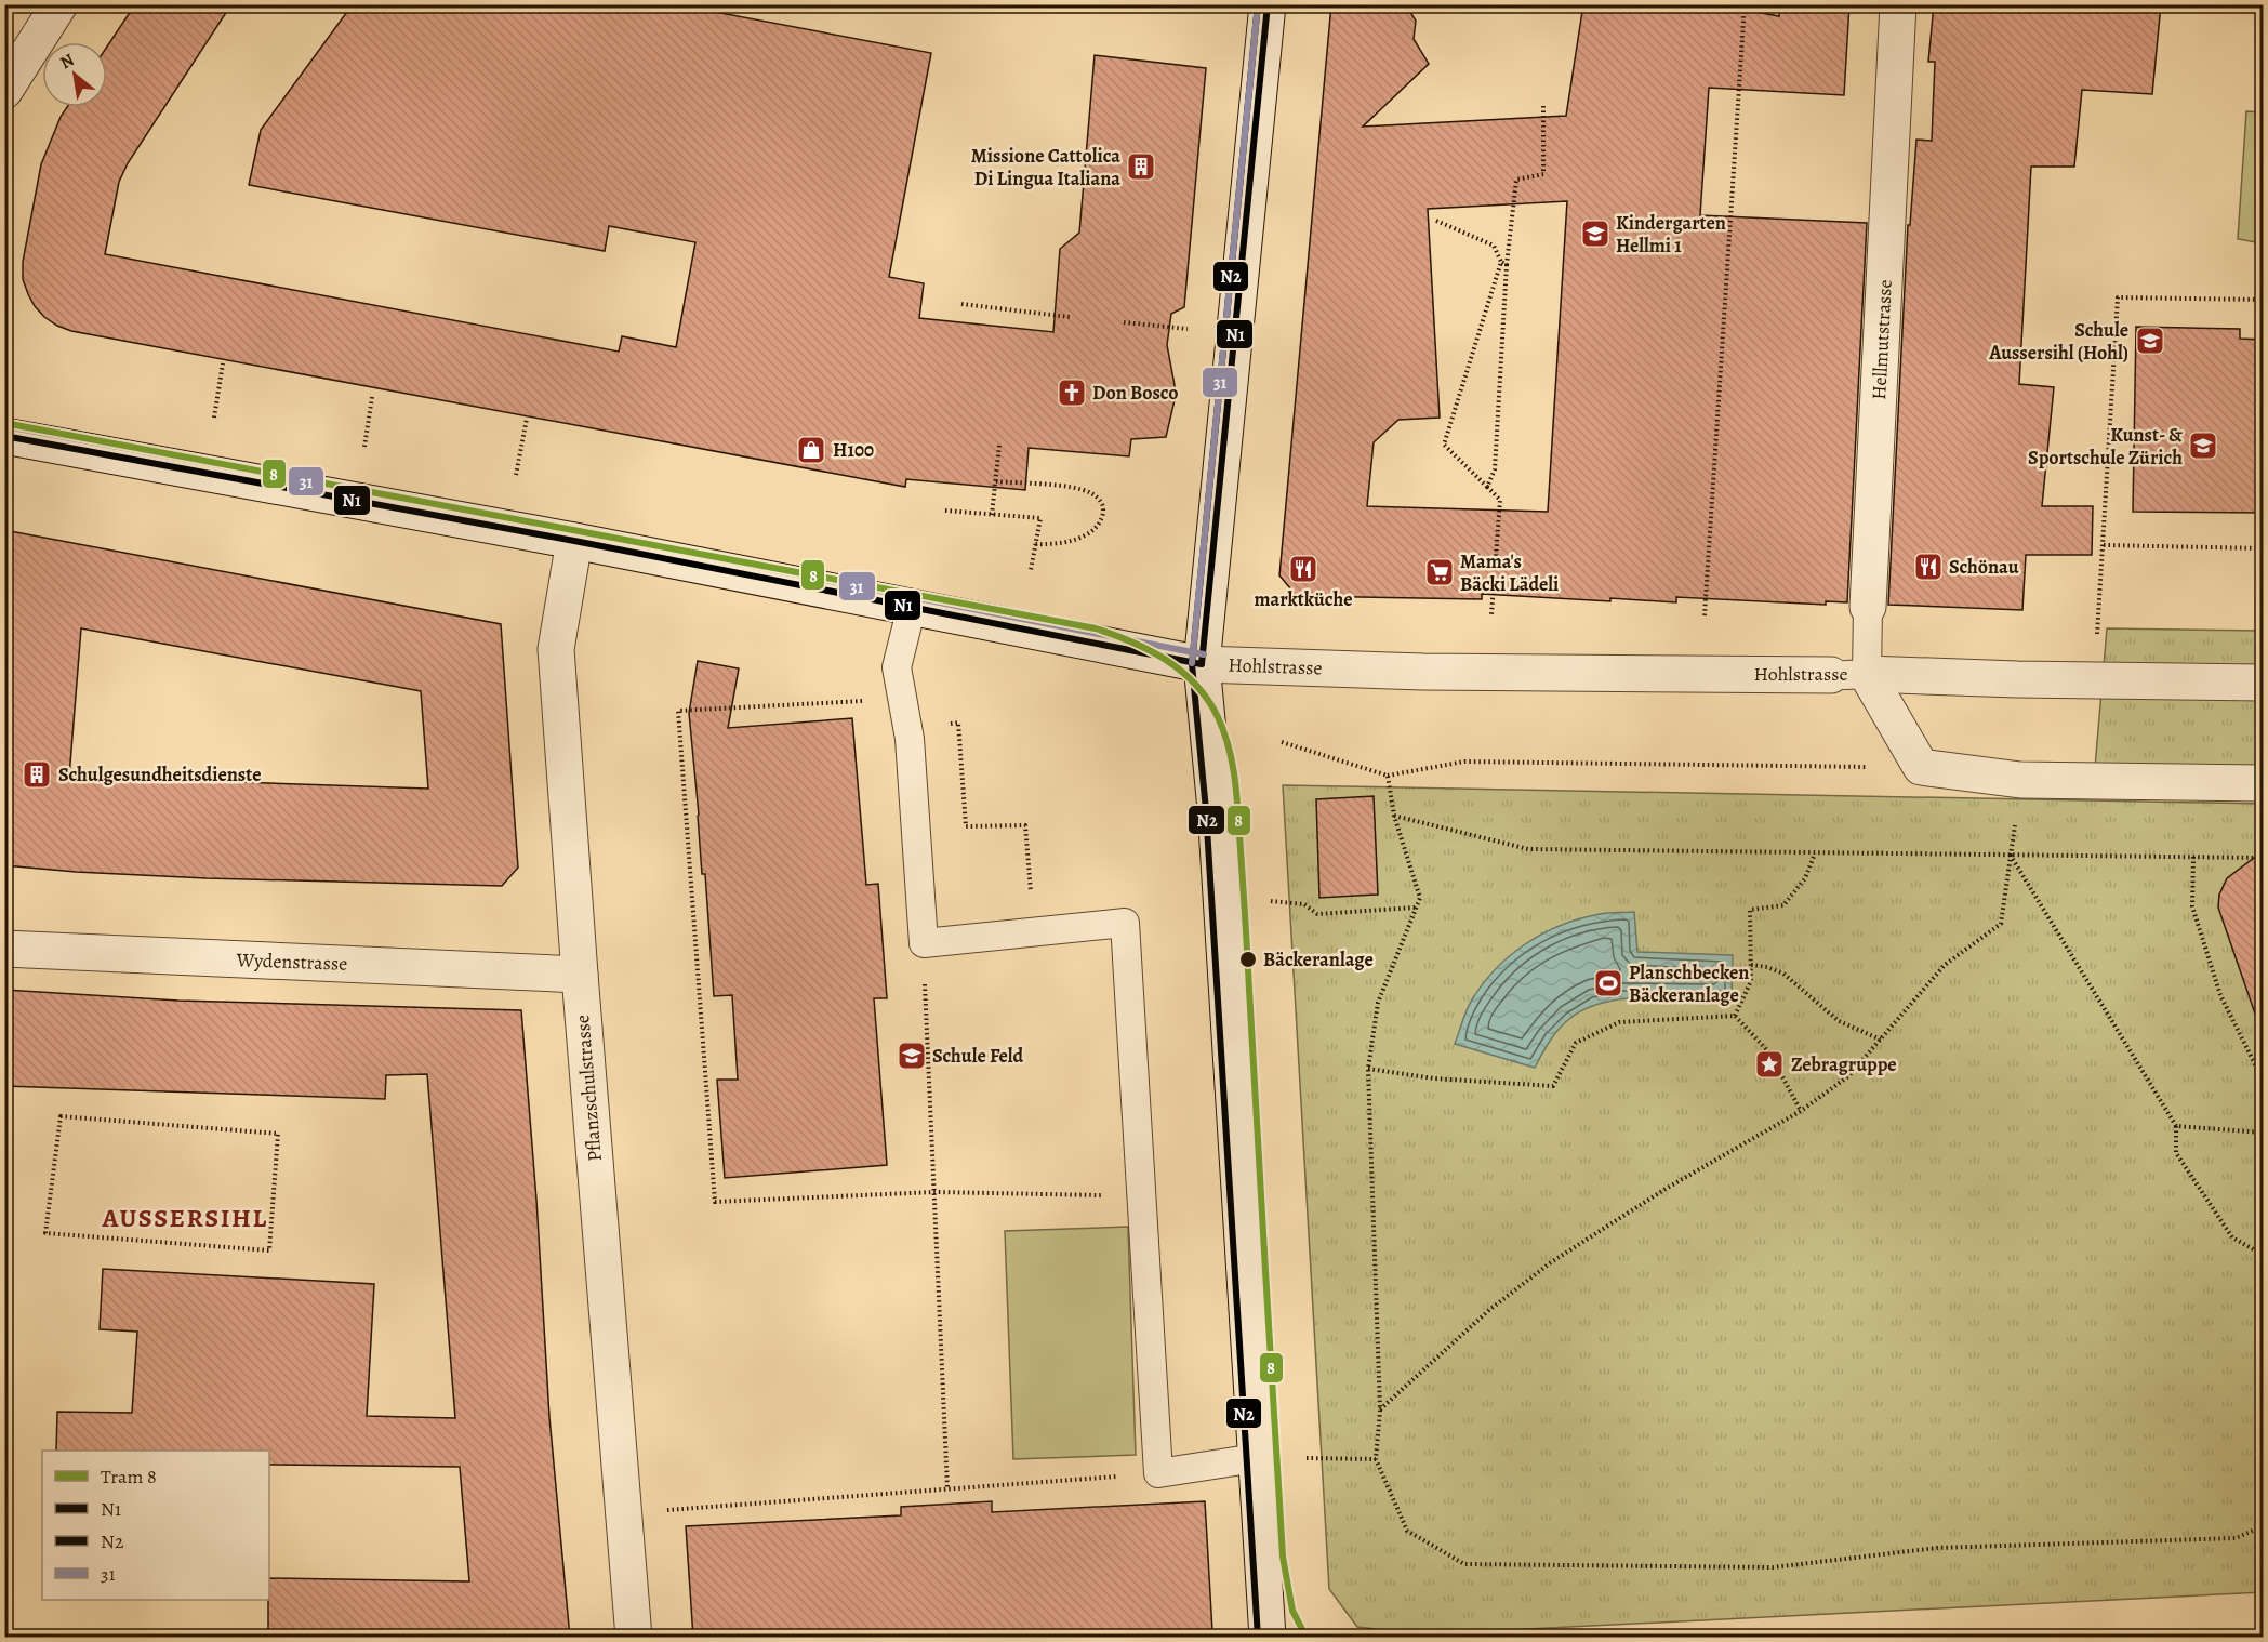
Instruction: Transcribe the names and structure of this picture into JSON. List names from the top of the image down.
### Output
{
  "streets": {
    "street": [
      "Hellmutstrasse",
      "Hohlstrasse",
      "Wydenstrasse",
      "Pflanzschulstrasse"
    ]
  },
  "crossings": [
    ["Hellmutstrasse", "Hohlstrasse"],
    ["Hohlstrasse", "Pflanzschulstrasse"],
    ["Wydenstrasse", "Pflanzschulstrasse"]
  ],
  "districts": ["AUSSERSIHL"],
  "places": {
    "building": ["Missione Cattolica Di Lingua Italiana", "Schulgesundheitsdienste"],
    "school or university": [
      "Kindergarten Hellmi 1",
      "Schule Aussersihl (Hohl)",
      "Kunst- & Sportschule Zürich",
      "Schule Feld"
    ],
    "church": ["Don Bosco"],
    "shop": ["H100"],
    "restaurant": ["Schönau", "marktküche"],
    "supermarket": ["Mama's Bäcki Lädeli"],
    "other": ["Bäckeranlage"],
    "sports": ["Planschbecken Bäckeranlage"],
    "place": ["Zebragruppe"]
  },
  "lines": [
    "transit line N1",
    "transit line N2",
    "transit line 31",
    "tram line 8"
  ],
  "legend": [
    "Tram 8",
    "N1",
    "N2",
    "31"
  ],
  "north": "top left"
}
